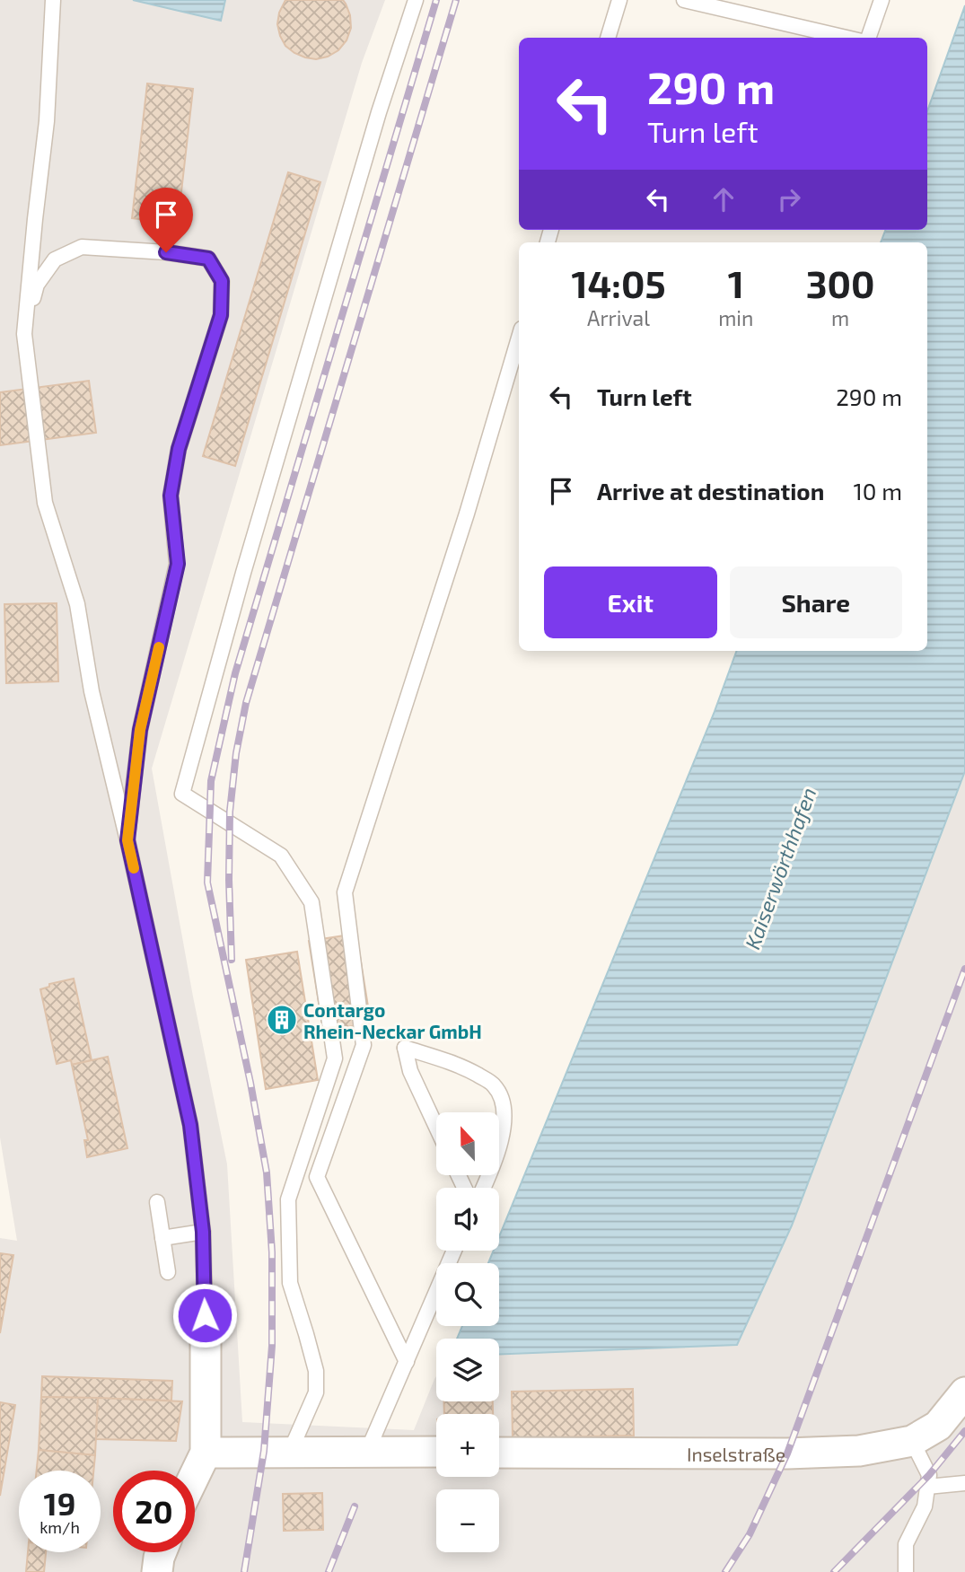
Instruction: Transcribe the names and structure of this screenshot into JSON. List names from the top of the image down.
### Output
{
  "streets": {
    "street": ["Inselstraße"]
  },
  "water": ["Kaiserwörthhafen"],
  "places": {
    "building": ["Contargo Rhein-Neckar GmbH"]
  },
  "north": "top",
  "page": {
    "turn": ["290 m", "Turn left"],
    "eta": [
      "14:05",
      "Arrival",
      "1",
      "min",
      "300",
      "m"
    ],
    "list": [
      {
        "name": "Turn left",
        "value": "290 m"
      },
      {
        "name": "Arrive at destination",
        "value": "10 m"
      }
    ],
    "buttons": ["Exit", "Share"],
    "map_buttons": ["+", "−"],
    "speed": "19 km/h",
    "limit": "20"
  }
}
